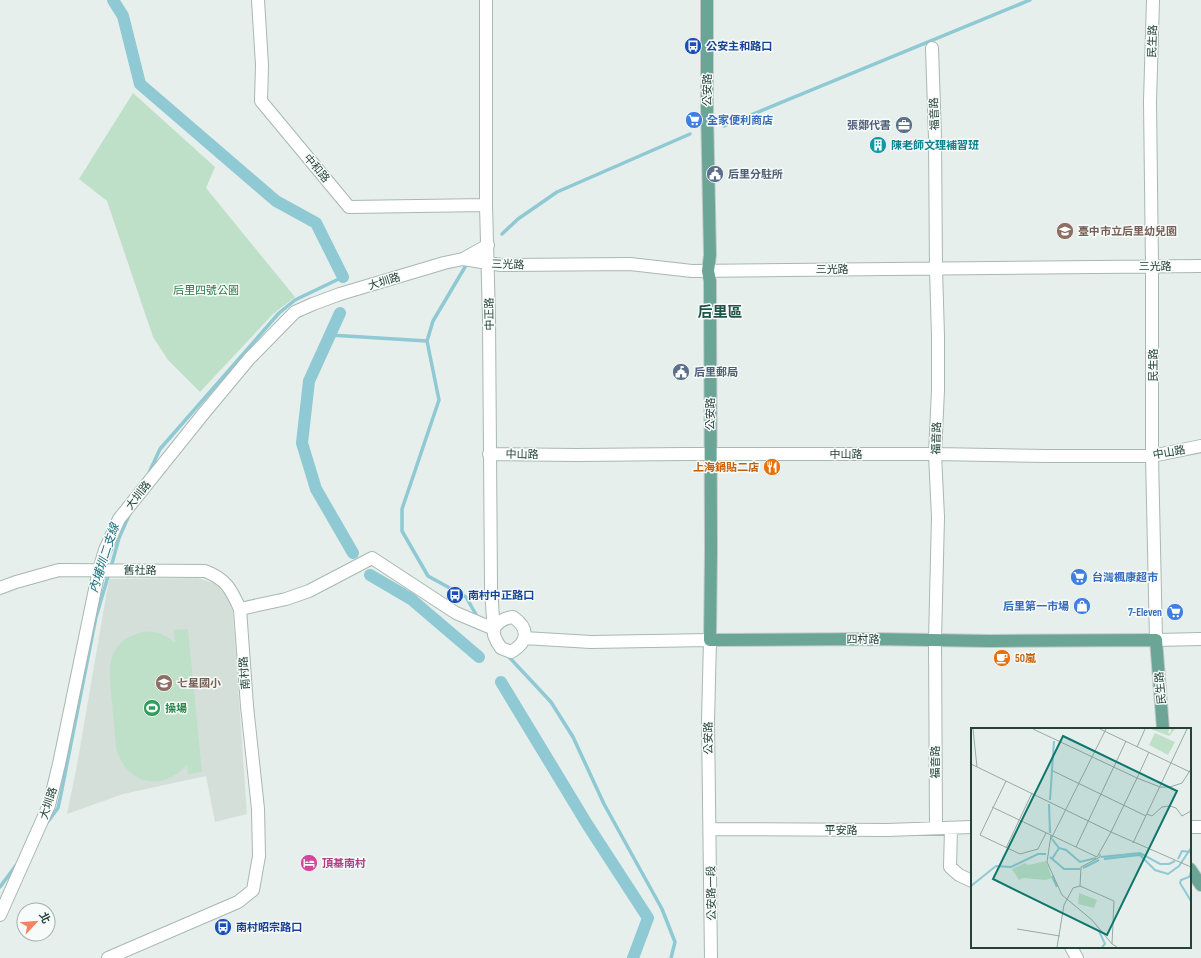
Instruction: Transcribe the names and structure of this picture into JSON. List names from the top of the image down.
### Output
{
  "streets": {
    "main road": ["民生路", "公安路", "四村路"],
    "street": [
      "福音路",
      "中和路",
      "三光路",
      "大圳路",
      "中正路",
      "中山路",
      "舊社路",
      "南村路",
      "平安路",
      "公安路一段"
    ]
  },
  "crossings": [
    ["民生路", "三光路"],
    ["民生路", "中山路"],
    ["民生路", "四村路"],
    ["公安路", "三光路"],
    ["公安路", "中山路"],
    ["公安路", "四村路"],
    ["公安路", "平安路"],
    ["公安路", "公安路一段"],
    ["福音路", "三光路"],
    ["福音路", "中山路"],
    ["福音路", "四村路"],
    ["福音路", "平安路"],
    ["中和路", "中正路"],
    ["三光路", "大圳路"],
    ["三光路", "中正路"],
    ["大圳路", "中正路"],
    ["大圳路", "舊社路"],
    ["中正路", "中山路"],
    ["中正路", "四村路"],
    ["舊社路", "南村路"],
    ["平安路", "公安路一段"]
  ],
  "districts": ["后里區"],
  "water": ["內埔圳二支線"],
  "parks": ["后里四號公園"],
  "places": {
    "bus stop": ["公安主和路口", "南村中正路口", "南村昭宗路口"],
    "supermarket": ["全家便利商店", "台灣楓康超市", "7-Eleven"],
    "office": ["張鄭代書"],
    "building": ["陳老師文理補習班"],
    "public building": ["后里分駐所", "后里郵局"],
    "school or university": ["臺中市立后里幼兒園", "七星國小"],
    "restaurant": ["上海鍋貼二店"],
    "shop": ["后里第一市場"],
    "cafe": ["50嵐"],
    "sports": ["操場"],
    "hotel": ["頂基南村"]
  },
  "north": "top right"
}
